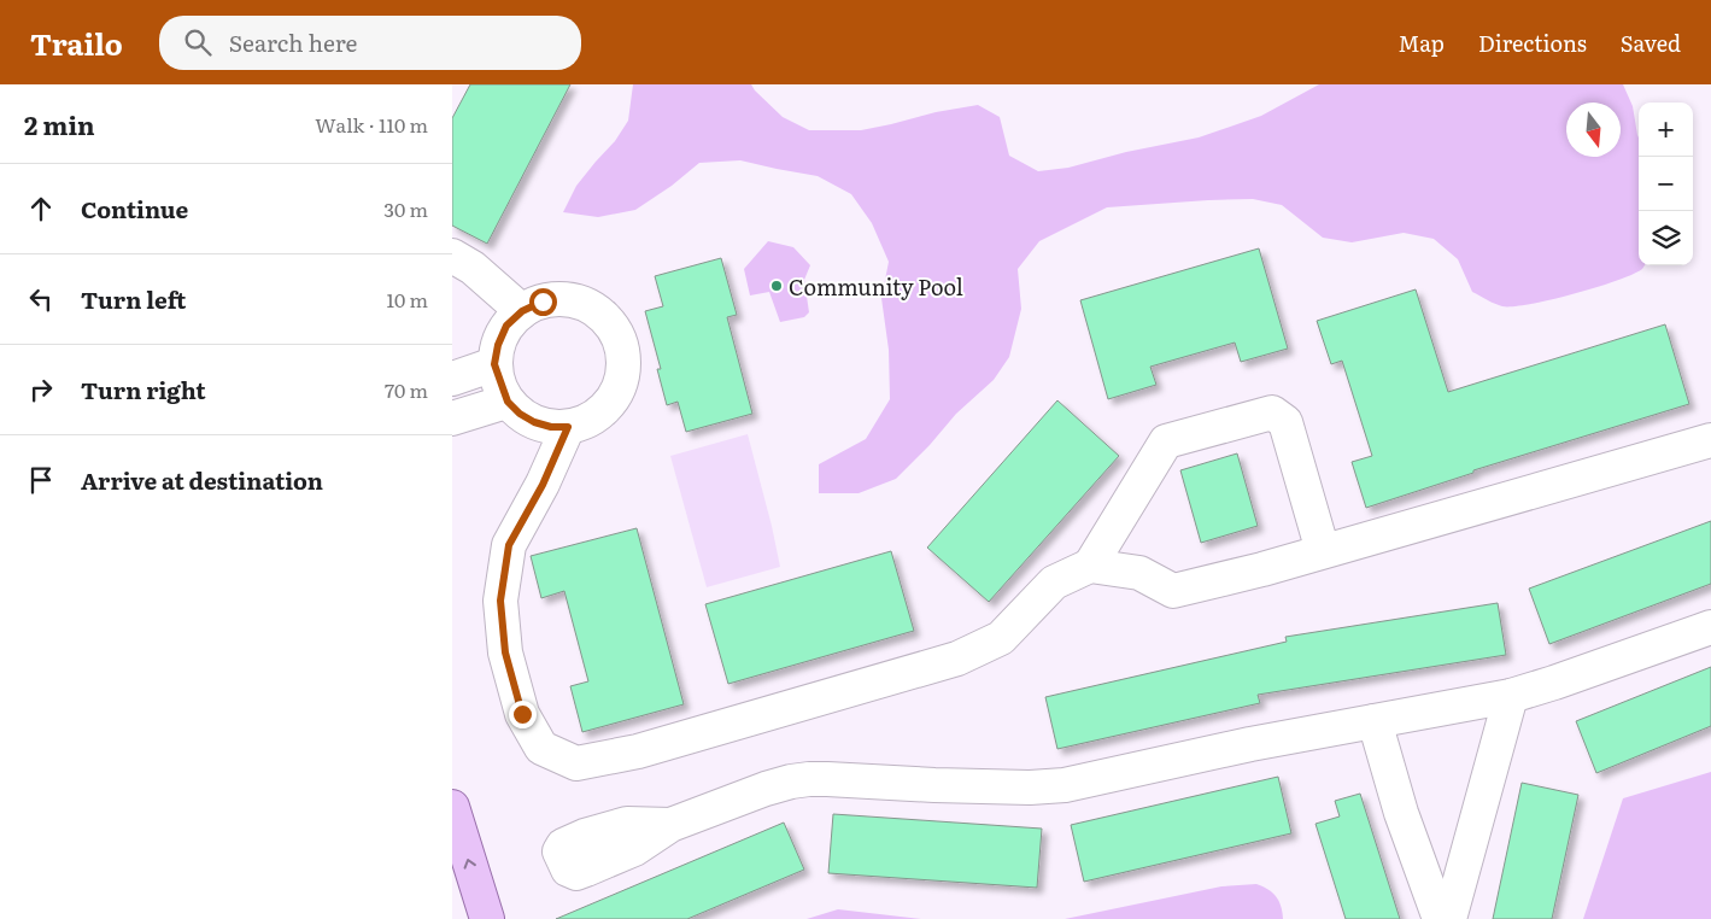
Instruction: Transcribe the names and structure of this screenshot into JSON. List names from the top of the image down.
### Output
{
  "places": ["Community Pool"],
  "north": "bottom",
  "page": {
    "header": "Trailo",
    "search": "Search here",
    "nav": ["Map", "Directions", "Saved"],
    "heading": ["2 min", "Walk · 110 m"],
    "map_buttons": ["+", "−"],
    "list": [
      ["Continue", "30 m"],
      ["Turn left", "10 m"],
      ["Turn right", "70 m"],
      "Arrive at destination"
    ]
  }
}
